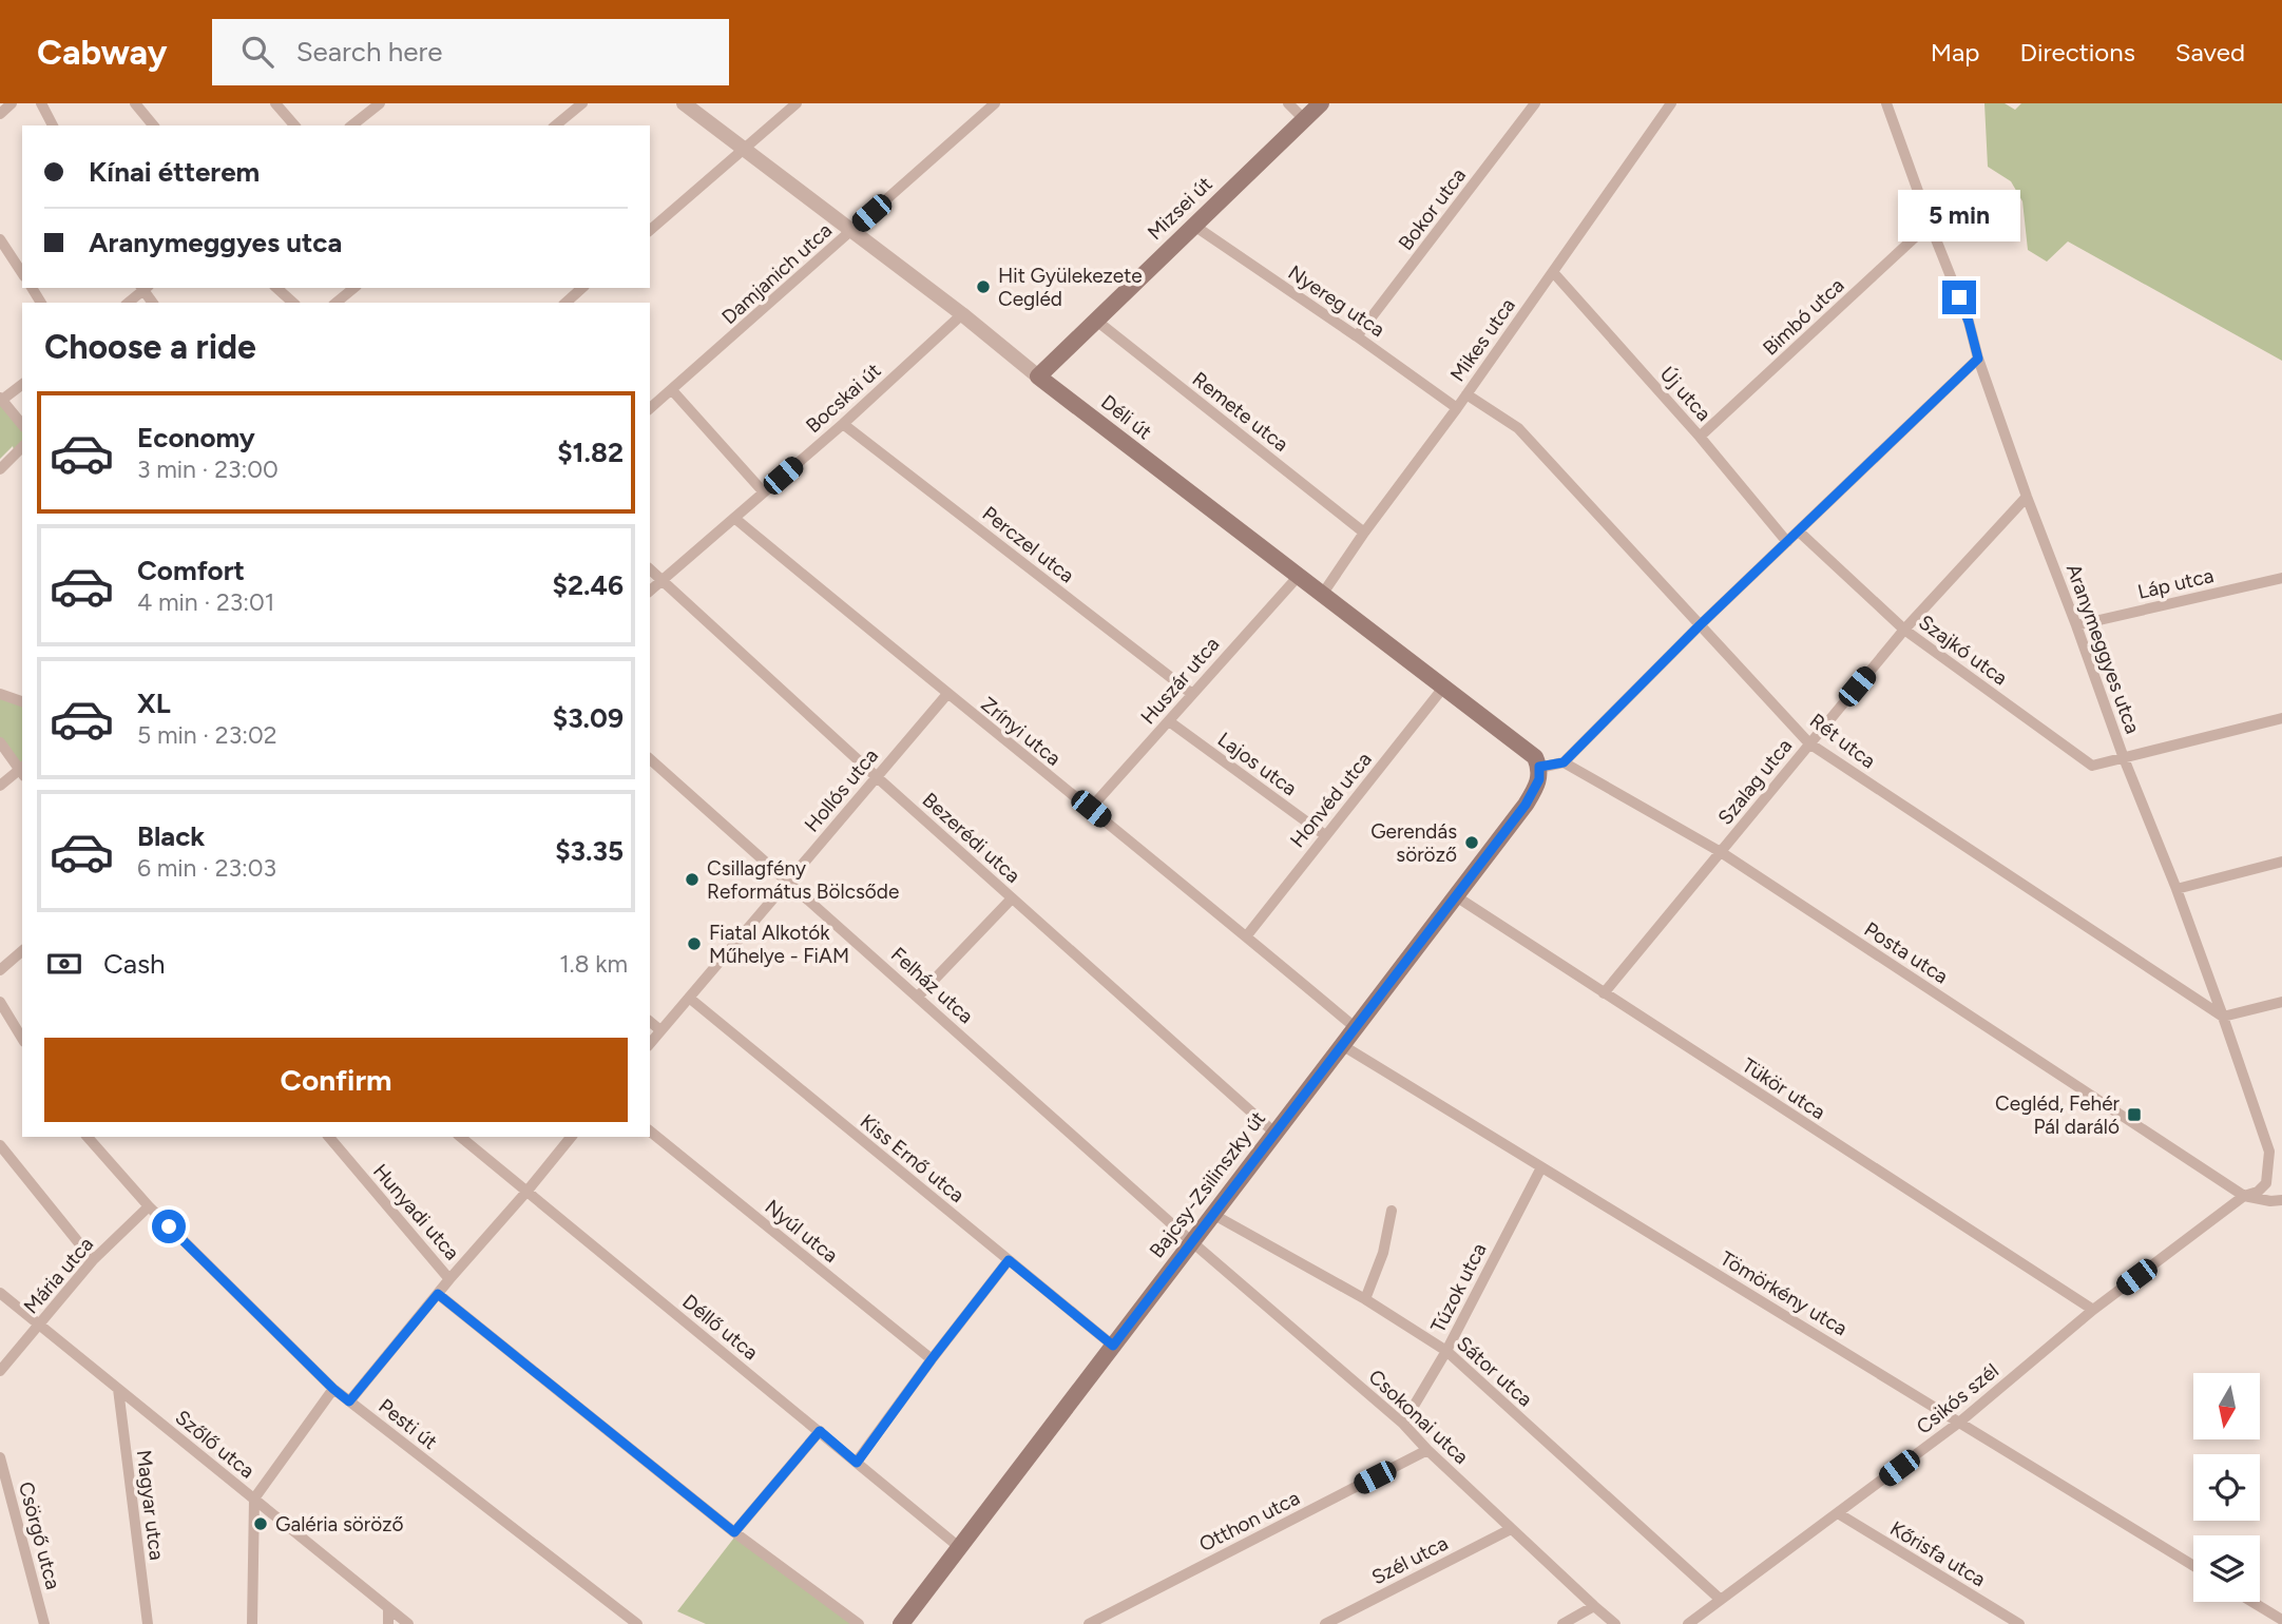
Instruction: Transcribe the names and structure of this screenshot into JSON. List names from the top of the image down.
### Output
{
  "streets": {
    "main road": ["Mizsei út", "Déli út", "Bajcsy-Zsilinszky út"],
    "street": [
      "Bokor utca",
      "Damjanich utca",
      "Nyereg utca",
      "Bimbó utca",
      "Mikes utca",
      "Új utca",
      "Bocskai út",
      "Remete utca",
      "Perczel utca",
      "Láp utca",
      "Aranymeggyes utca",
      "Szajkó utca",
      "Huszár utca",
      "Zrínyi utca",
      "Rét utca",
      "Lajos utca",
      "Szalag utca",
      "Hollós utca",
      "Honvéd utca",
      "Bezerédi utca",
      "Posta utca",
      "Felház utca",
      "Tükör utca",
      "Kiss Ernő utca",
      "Hunyadi utca",
      "Nyúl utca",
      "Mária utca",
      "Túzok utca",
      "Tömörkény utca",
      "Déllő utca",
      "Sátor utca",
      "Csikós szél",
      "Csokonai utca",
      "Pesti út",
      "Szőlő utca",
      "Magyar utca",
      "Otthon utca",
      "Csörgő utca",
      "Kőrisfa utca",
      "Szél utca"
    ]
  },
  "crossings": [
    ["Mizsei út", "Nyereg utca"],
    ["Mizsei út", "Remete utca"],
    ["Mizsei út", "Déli út"],
    ["Bokor utca", "Nyereg utca"],
    ["Damjanich utca", "Déli út"],
    ["Nyereg utca", "Mikes utca"],
    ["Bimbó utca", "Új utca"],
    ["Bimbó utca", "Aranymeggyes utca"],
    ["Mikes utca", "Új utca"],
    ["Mikes utca", "Remete utca"],
    ["Mikes utca", "Déli út"],
    ["Mikes utca", "Rét utca"],
    ["Bocskai út", "Déli út"],
    ["Bocskai út", "Perczel utca"],
    ["Bocskai út", "Zrínyi utca"],
    ["Bocskai út", "Bezerédi utca"],
    ["Déli út", "Huszár utca"],
    ["Déli út", "Honvéd utca"],
    ["Déli út", "Bajcsy-Zsilinszky út"],
    ["Perczel utca", "Huszár utca"],
    ["Láp utca", "Aranymeggyes utca"],
    ["Aranymeggyes utca", "Szajkó utca"],
    ["Aranymeggyes utca", "Rét utca"],
    ["Aranymeggyes utca", "Szalag utca"],
    ["Szajkó utca", "Szalag utca"],
    ["Huszár utca", "Zrínyi utca"],
    ["Huszár utca", "Lajos utca"],
    ["Zrínyi utca", "Hollós utca"],
    ["Zrínyi utca", "Honvéd utca"],
    ["Zrínyi utca", "Bajcsy-Zsilinszky út"],
    ["Rét utca", "Szalag utca"],
    ["Lajos utca", "Honvéd utca"],
    ["Szalag utca", "Posta utca"],
    ["Szalag utca", "Tükör utca"],
    ["Hollós utca", "Bezerédi utca"],
    ["Hollós utca", "Felház utca"],
    ["Hollós utca", "Kiss Ernő utca"],
    ["Bezerédi utca", "Bajcsy-Zsilinszky út"],
    ["Posta utca", "Csikós szél"],
    ["Felház utca", "Bajcsy-Zsilinszky út"],
    ["Felház utca", "Csokonai utca"],
    ["Tükör utca", "Bajcsy-Zsilinszky út"],
    ["Tükör utca", "Csikós szél"],
    ["Kiss Ernő utca", "Bajcsy-Zsilinszky út"],
    ["Bajcsy-Zsilinszky út", "Tömörkény utca"],
    ["Bajcsy-Zsilinszky út", "Déllő utca"],
    ["Bajcsy-Zsilinszky út", "Sátor utca"],
    ["Bajcsy-Zsilinszky út", "Csokonai utca"],
    ["Mária utca", "Pesti út"],
    ["Mária utca", "Szőlő utca"],
    ["Túzok utca", "Tömörkény utca"],
    ["Túzok utca", "Sátor utca"],
    ["Túzok utca", "Csokonai utca"],
    ["Tömörkény utca", "Csikós szél"],
    ["Sátor utca", "Csikós szél"],
    ["Csikós szél", "Kőrisfa utca"],
    ["Csokonai utca", "Otthon utca"],
    ["Csokonai utca", "Szél utca"],
    ["Szőlő utca", "Magyar utca"]
  ],
  "places": {
    "other": [
      "Hit Gyülekezete Cegléd",
      "Gerendás söröző",
      "Csillagfény Református Bölcsőde",
      "Fiatal Alkotók Műhelye - FiAM",
      "Galéria söröző"
    ],
    "transit": ["Cegléd, Fehér Pál daráló"]
  },
  "north": "bottom",
  "page": {
    "header": "Cabway",
    "search": "Search here",
    "nav": ["Map", "Directions", "Saved"],
    "banner": ["Kínai étterem", "Aranymeggyes utca"],
    "bubble": "5 min",
    "heading": "Choose a ride",
    "list": [
      {
        "name": "Economy",
        "note": "3 min · 23:00",
        "value": "$1.82"
      },
      {
        "name": "Comfort",
        "note": "4 min · 23:01",
        "value": "$2.46"
      },
      {
        "name": "XL",
        "note": "5 min · 23:02",
        "value": "$3.09"
      },
      {
        "name": "Black",
        "note": "6 min · 23:03",
        "value": "$3.35"
      }
    ],
    "pay": ["Cash", "1.8 km"],
    "buttons": "Confirm"
  }
}
